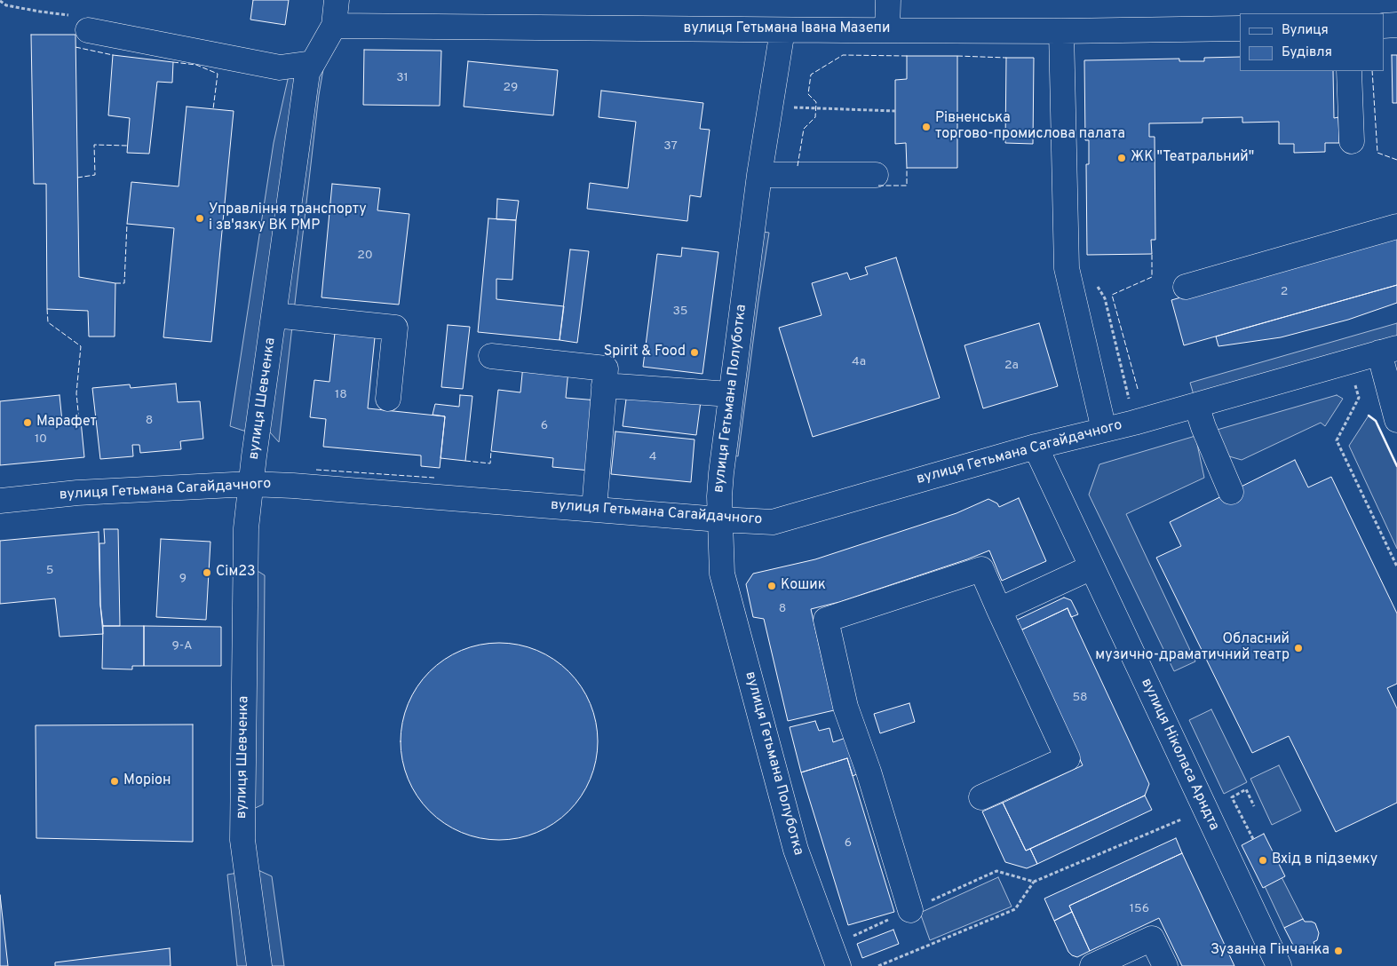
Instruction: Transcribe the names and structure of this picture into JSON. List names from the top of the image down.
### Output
{
  "streets": {
    "street": [
      "вулиця Гетьмана Івана Мазепи",
      "вулиця Шевченка",
      "вулиця Гетьмана Полуботка",
      "вулиця Гетьмана Сагайдачного",
      "вулиця Ніколаса Арндта"
    ]
  },
  "crossings": [
    ["вулиця Гетьмана Івана Мазепи", "вулиця Шевченка"],
    ["вулиця Гетьмана Івана Мазепи", "вулиця Гетьмана Полуботка"],
    ["вулиця Шевченка", "вулиця Гетьмана Сагайдачного"],
    ["вулиця Гетьмана Полуботка", "вулиця Гетьмана Сагайдачного"],
    ["вулиця Гетьмана Сагайдачного", "вулиця Ніколаса Арндта"]
  ],
  "places": [
    "Рівненська торгово-промислова палата",
    "ЖК \"Театральний\"",
    "Управління транспорту і зв'язку ВК РМР",
    "Spirit & Food",
    "Марафет",
    "Сім23",
    "Кошик",
    "Обласний музично-драматичний театр",
    "Моріон",
    "Вхід в підземку",
    "Зузанна Гінчанка"
  ],
  "house_numbers": [
    "31",
    "29",
    "37",
    "20",
    "2",
    "35",
    "4а",
    "2а",
    "18",
    "8",
    "6",
    "10",
    "4",
    "5",
    "9",
    "8",
    "9-А",
    "58",
    "6",
    "156"
  ],
  "legend": ["Вулиця", "Будівля"]
}
